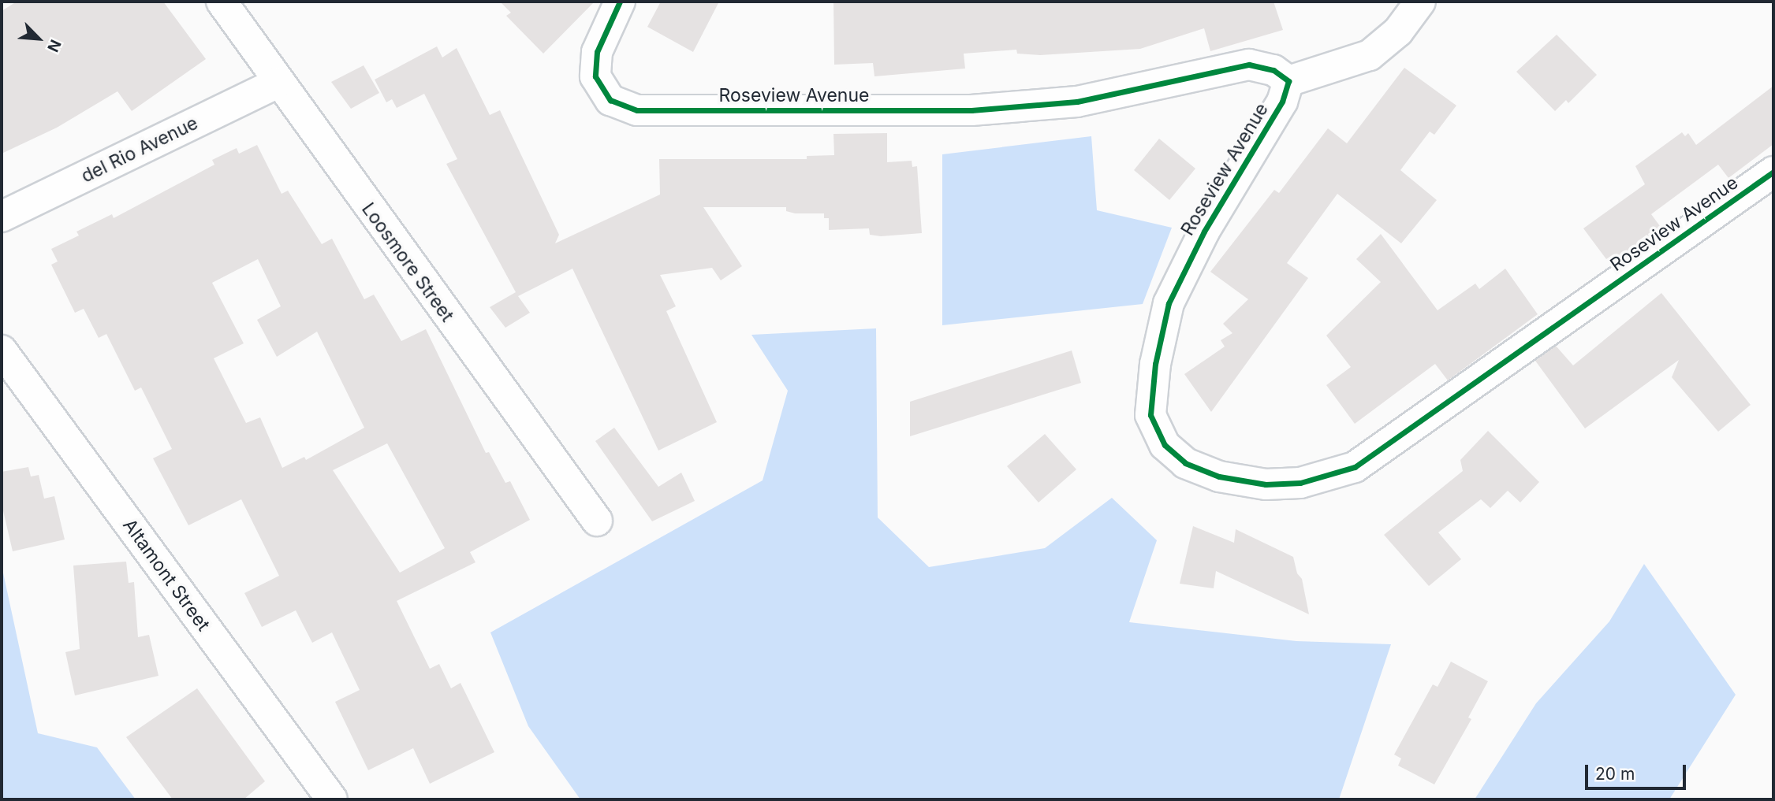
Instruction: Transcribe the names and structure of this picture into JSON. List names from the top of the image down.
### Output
{
  "streets": {
    "street": [
      "Roseview Avenue",
      "del Rio Avenue",
      "Loosmore Street",
      "Altamont Street"
    ]
  },
  "crossings": [
    ["del Rio Avenue", "Loosmore Street"]
  ],
  "scale_bar": "20 m",
  "north": "bottom right"
}
